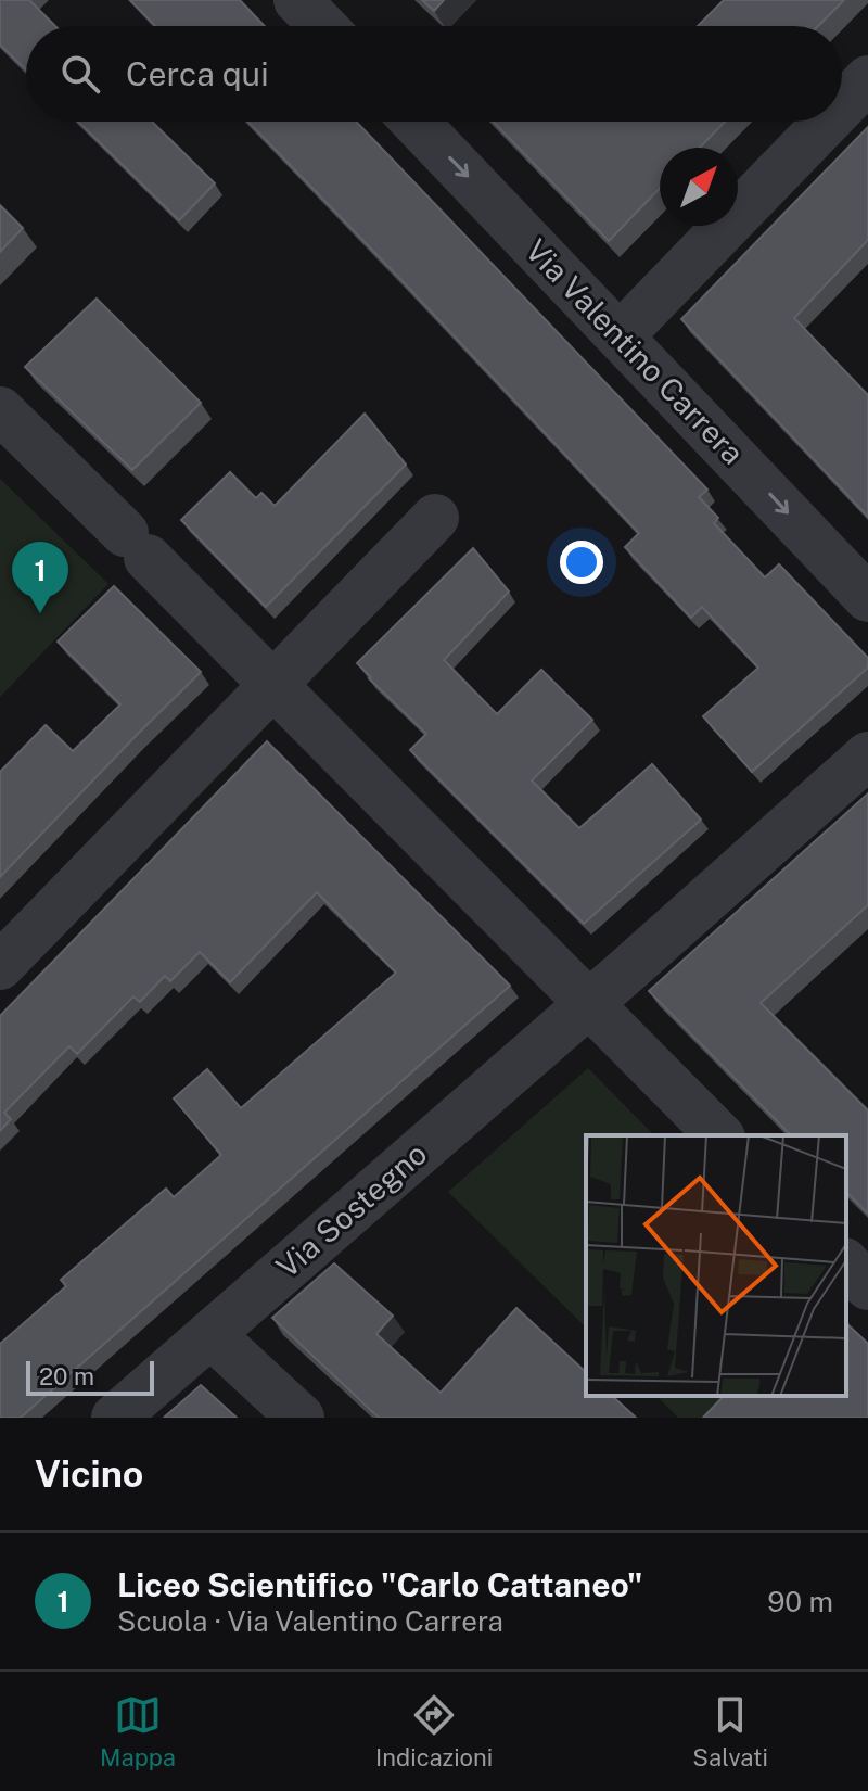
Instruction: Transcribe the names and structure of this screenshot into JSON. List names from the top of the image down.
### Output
{
  "streets": {
    "street": ["Via Valentino Carrera", "Via Sostegno"]
  },
  "one_way": ["Via Valentino Carrera"],
  "scale_bar": "20 m",
  "north": "top right",
  "page": {
    "search": "Cerca qui",
    "pins": "1",
    "scale": "20 m",
    "heading": "Vicino",
    "list": [
      {
        "mark": "1",
        "name": "Liceo Scientifico \"Carlo Cattaneo\"",
        "note": "Scuola · Via Valentino Carrera",
        "value": "90 m"
      }
    ],
    "nav": ["Mappa", "Indicazioni", "Salvati"]
  }
}
